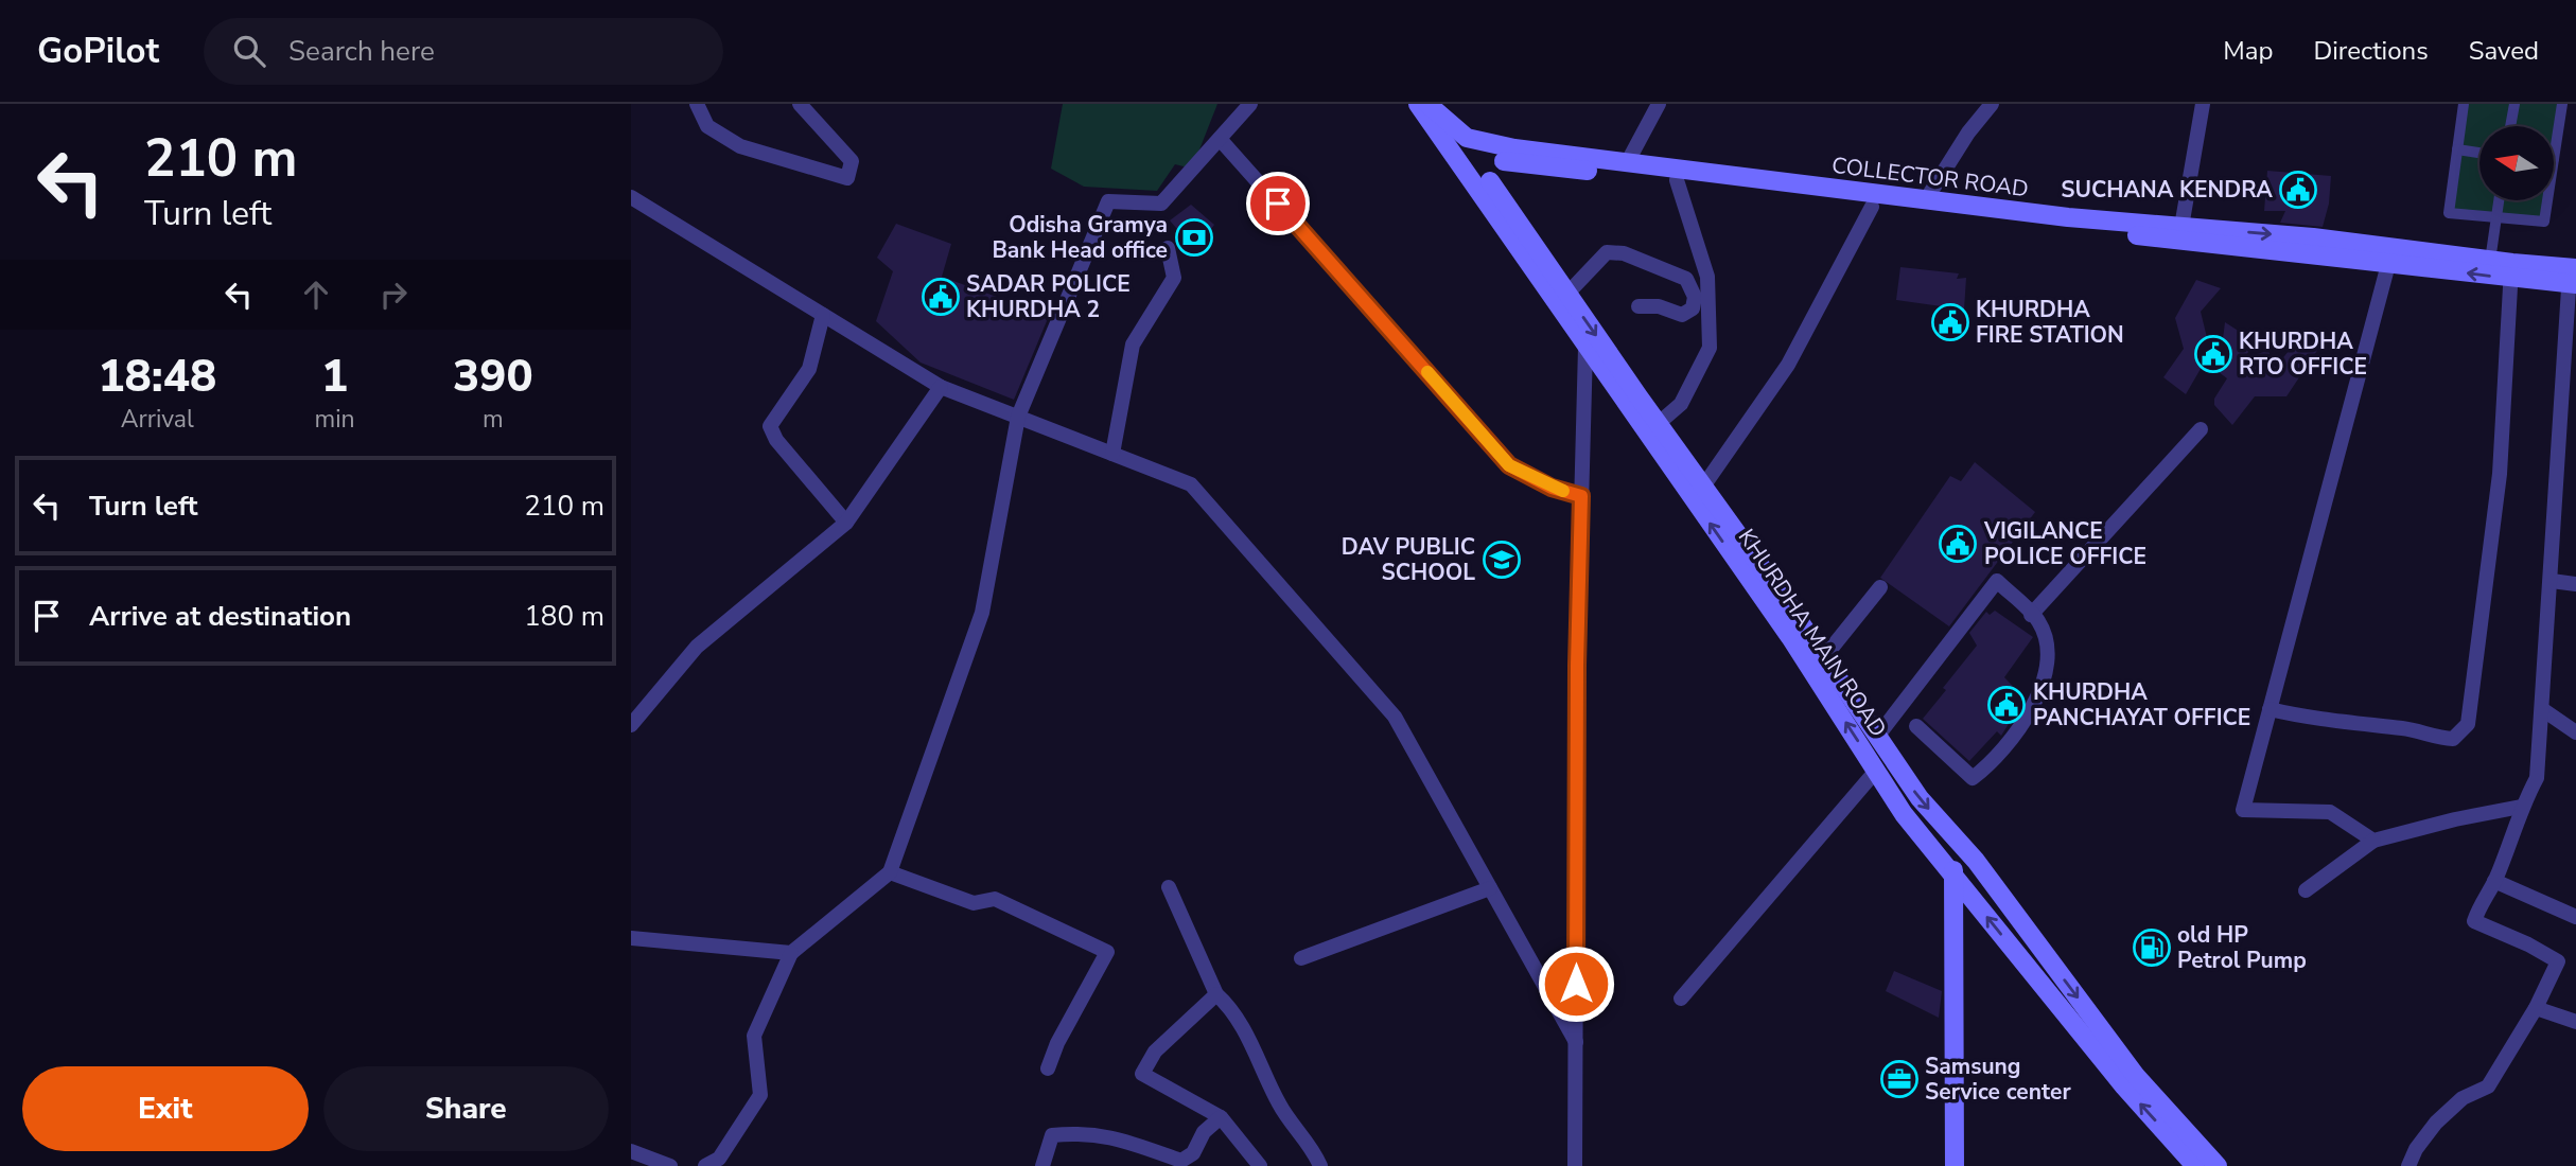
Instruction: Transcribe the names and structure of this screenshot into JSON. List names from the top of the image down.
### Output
{
  "streets": {
    "main road": ["COLLECTOR ROAD", "KHURDHA MAIN ROAD"]
  },
  "crossings": [
    ["COLLECTOR ROAD", "KHURDHA MAIN ROAD"]
  ],
  "places": {
    "public building": [
      "SUCHANA KENDRA",
      "SADAR POLICE KHURDHA 2",
      "KHURDHA FIRE STATION",
      "KHURDHA RTO OFFICE",
      "VIGILANCE POLICE OFFICE",
      "KHURDHA PANCHAYAT OFFICE"
    ],
    "bank": ["Odisha Gramya Bank Head office"],
    "school or university": ["DAV PUBLIC SCHOOL"],
    "fuel station": ["old HP Petrol Pump"],
    "office": ["Samsung Service center"]
  },
  "north": "left",
  "page": {
    "header": "GoPilot",
    "search": "Search here",
    "nav": ["Map", "Directions", "Saved"],
    "turn": ["210 m", "Turn left"],
    "eta": [
      "18:48",
      "Arrival",
      "1",
      "min",
      "390",
      "m"
    ],
    "list": [
      {
        "name": "Turn left",
        "value": "210 m"
      },
      {
        "name": "Arrive at destination",
        "value": "180 m"
      }
    ],
    "buttons": ["Exit", "Share"]
  }
}
